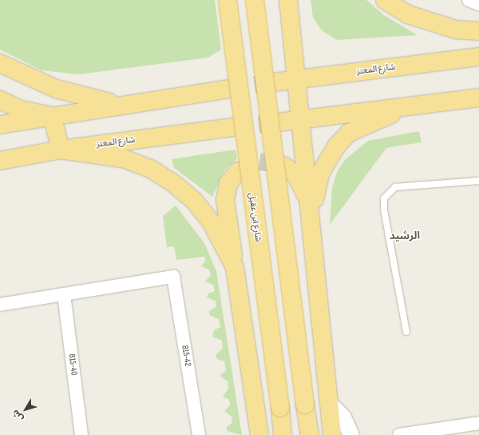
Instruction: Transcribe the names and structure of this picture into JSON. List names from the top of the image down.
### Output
{
  "streets": {
    "main road": ["شارع المعتز", "شارع ابن عقيل"],
    "street": ["815-42", "815-40"]
  },
  "crossings": [
    ["815-42", "815-40"]
  ],
  "districts": ["الرشيد"],
  "north": "bottom left"
}
